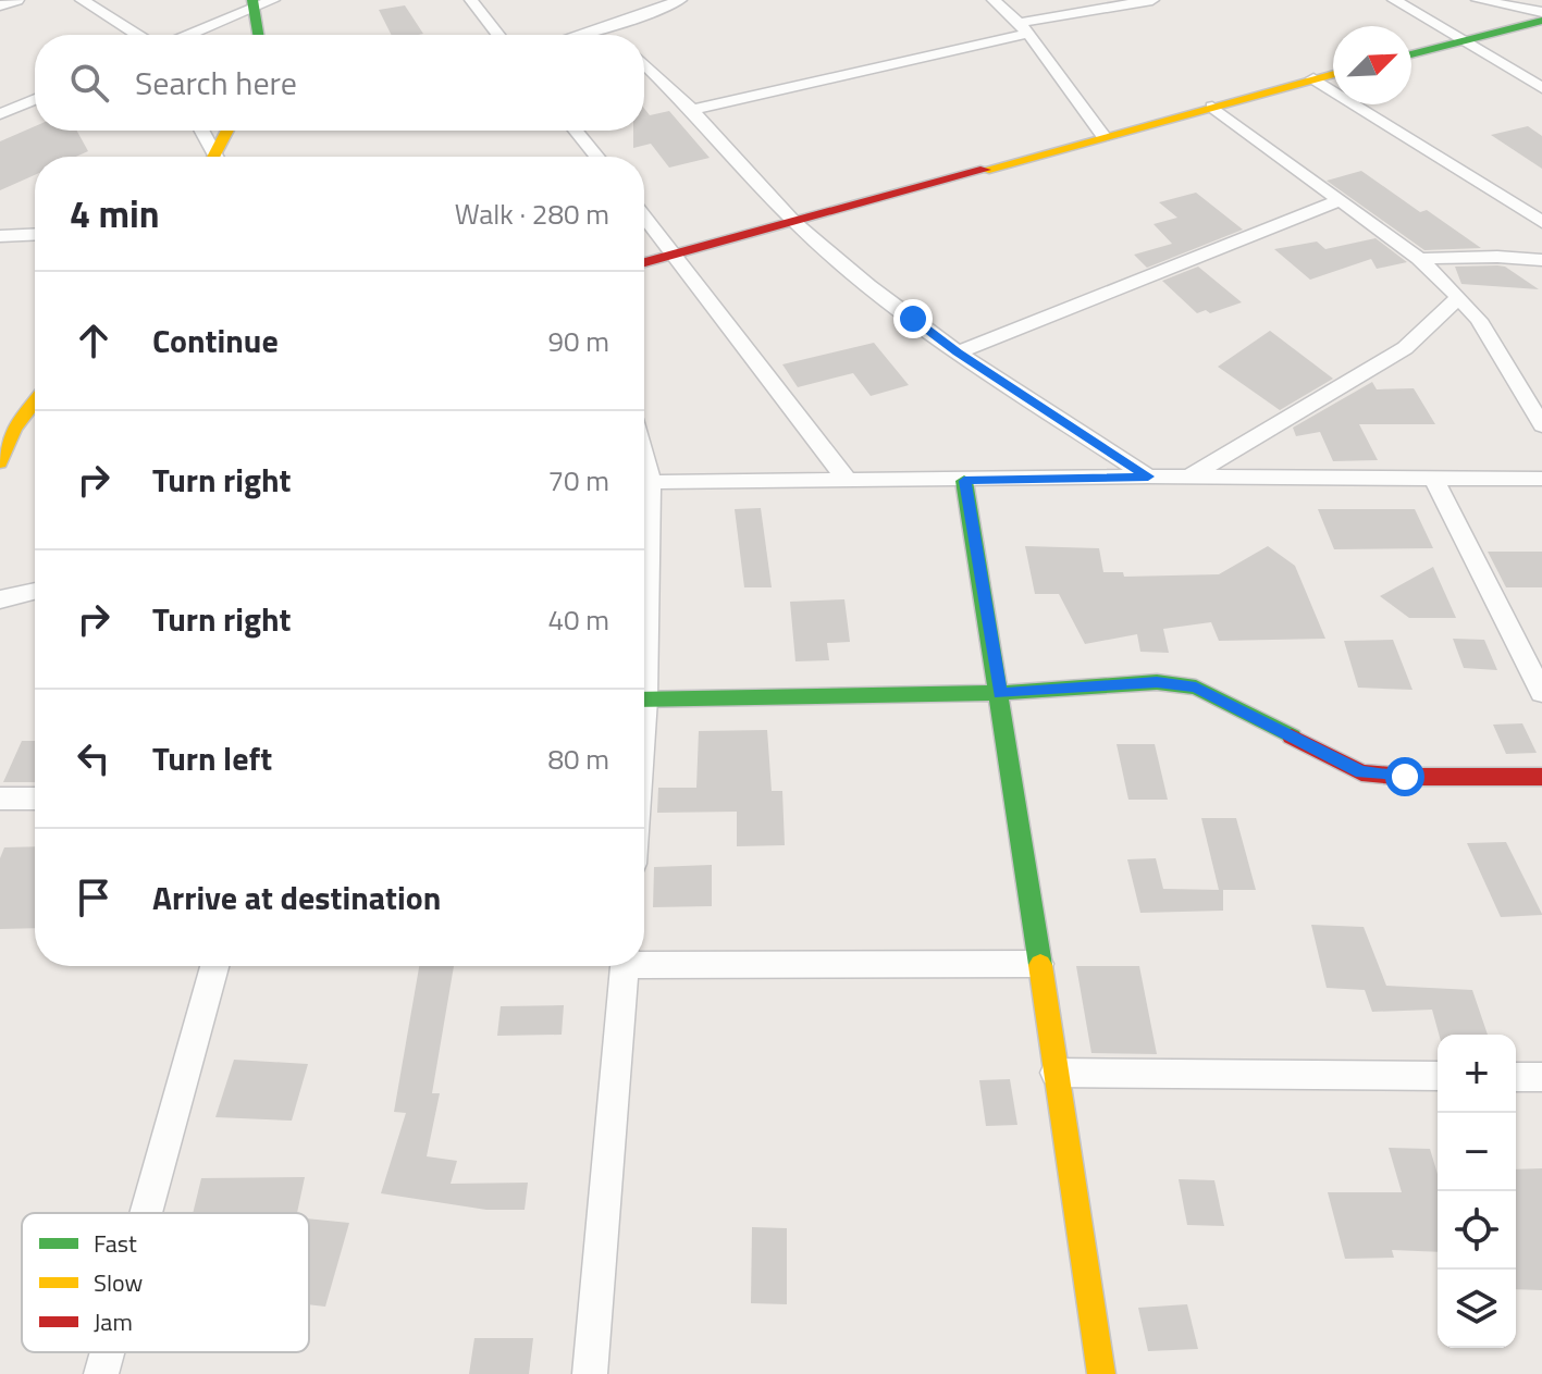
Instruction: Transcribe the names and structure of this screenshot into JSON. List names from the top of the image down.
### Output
{
  "legend": ["Fast", "Slow", "Jam"],
  "north": "top right",
  "page": {
    "search": "Search here",
    "heading": ["4 min", "Walk · 280 m"],
    "list": [
      ["Continue", "90 m"],
      ["Turn right", "70 m"],
      ["Turn right", "40 m"],
      ["Turn left", "80 m"],
      "Arrive at destination"
    ],
    "map_buttons": ["+", "−"]
  }
}
